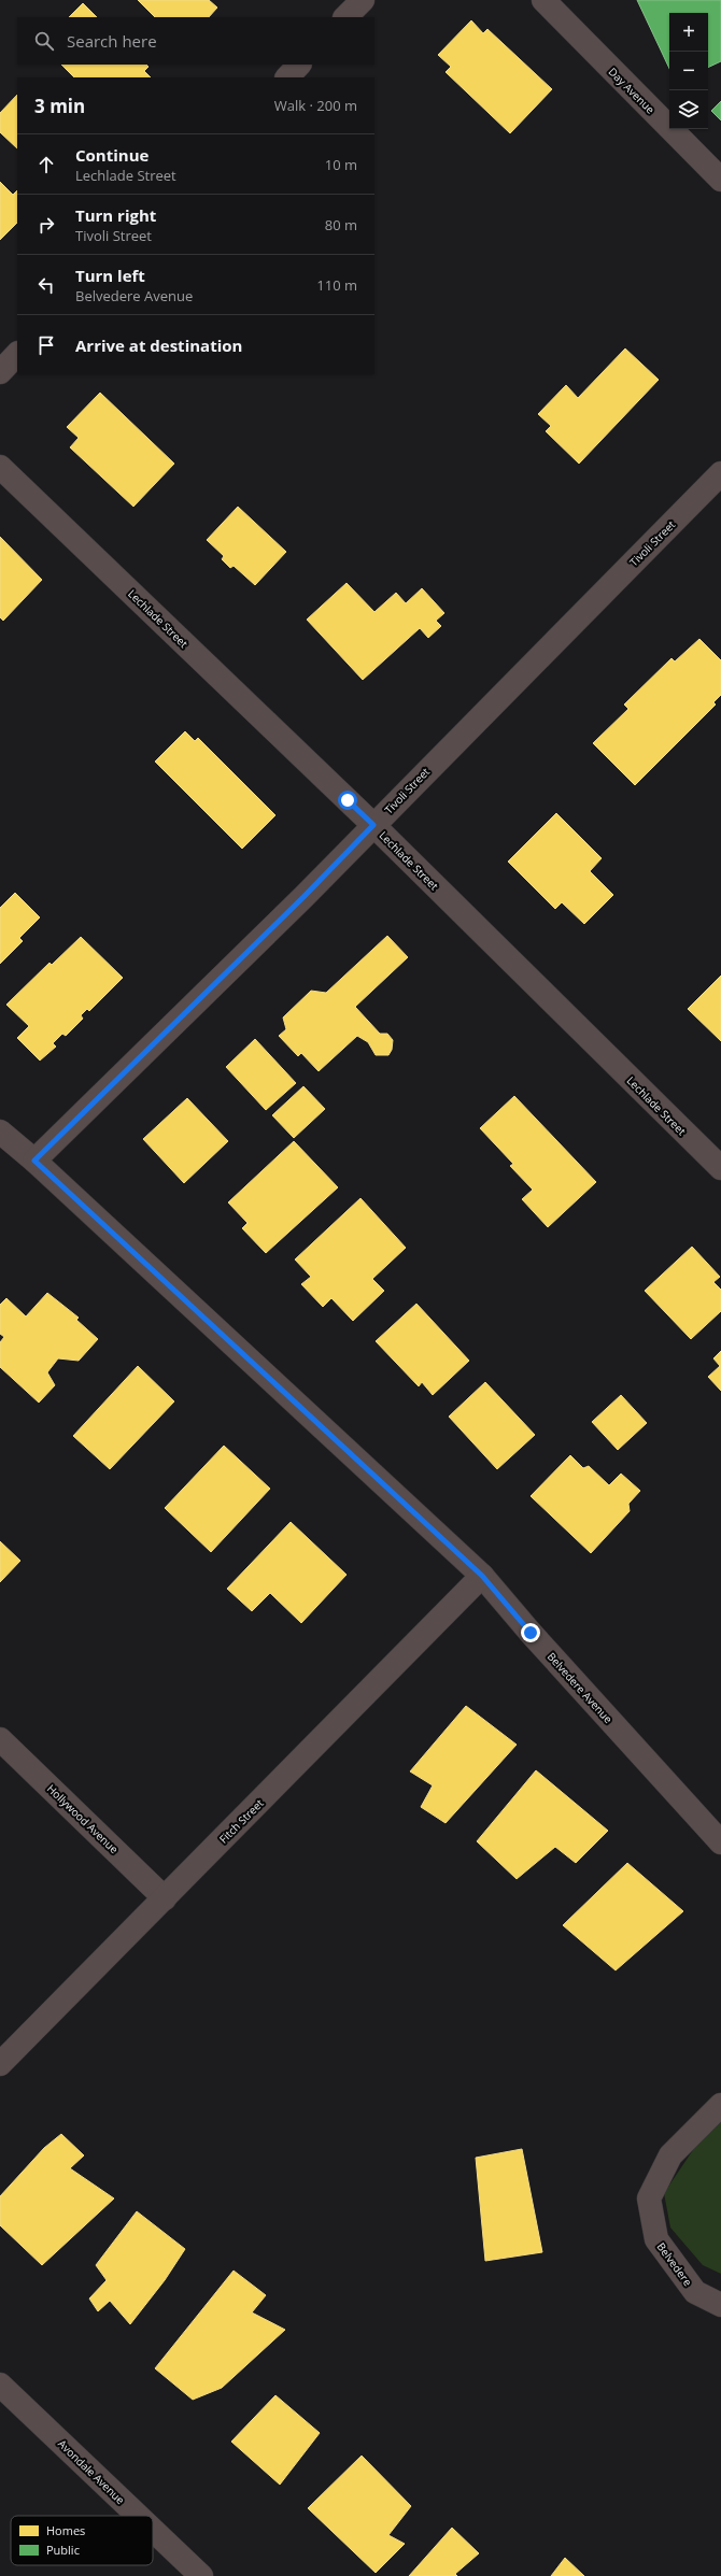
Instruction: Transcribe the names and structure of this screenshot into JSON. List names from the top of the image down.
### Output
{
  "streets": {
    "street": [
      "Day Avenue",
      "Tivoli Street",
      "Lechlade Street",
      "Belvedere Avenue",
      "Hollywood Avenue",
      "Fitch Street",
      "Belvedere",
      "Avondale Avenue"
    ]
  },
  "crossings": [
    ["Tivoli Street", "Lechlade Street"],
    ["Tivoli Street", "Belvedere Avenue"],
    ["Belvedere Avenue", "Fitch Street"],
    ["Hollywood Avenue", "Fitch Street"]
  ],
  "legend": ["Homes", "Public"],
  "page": {
    "map_buttons": ["+", "−"],
    "search": "Search here",
    "heading": ["3 min", "Walk · 200 m"],
    "list": [
      ["Continue", "Lechlade Street", "10 m"],
      ["Turn right", "Tivoli Street", "80 m"],
      ["Turn left", "Belvedere Avenue", "110 m"],
      "Arrive at destination"
    ]
  }
}
